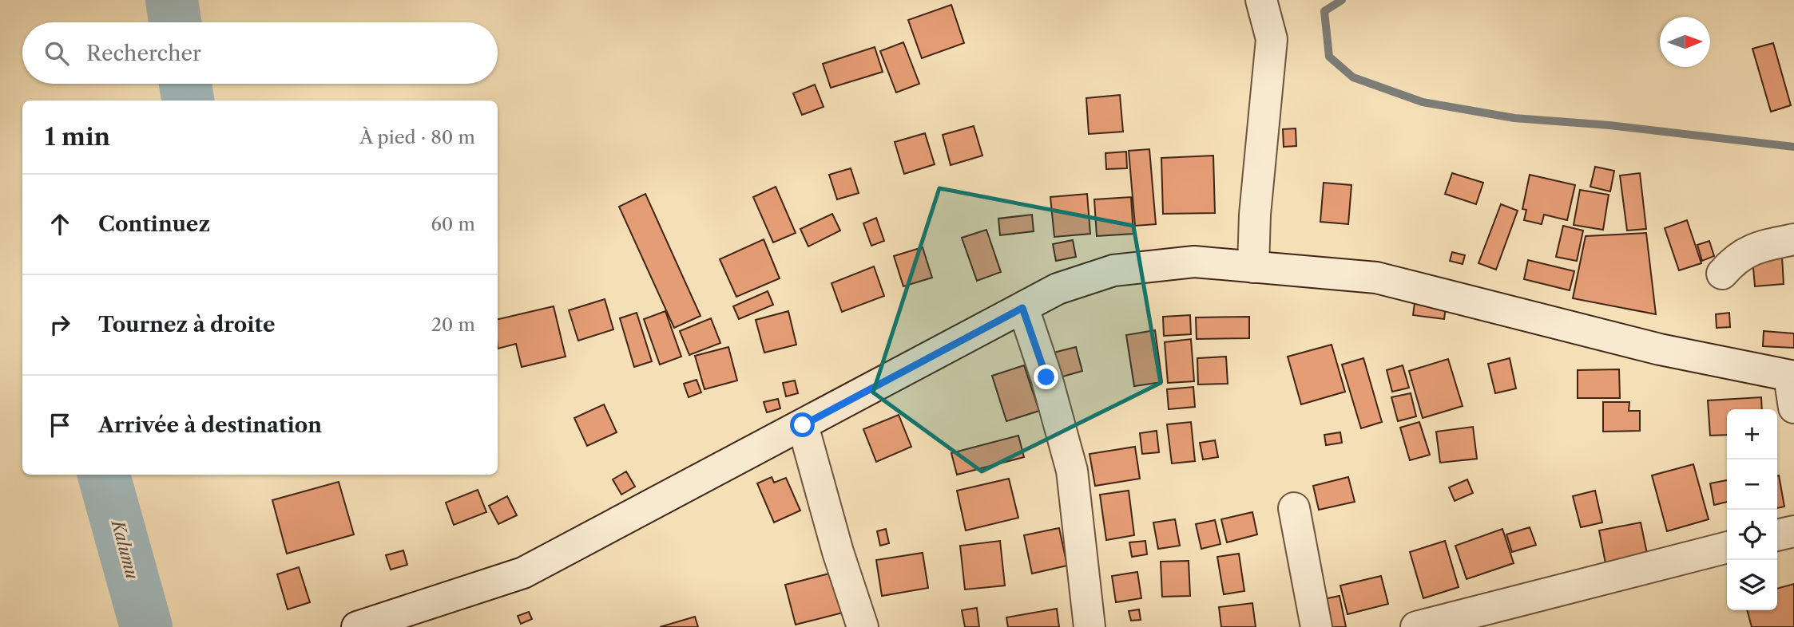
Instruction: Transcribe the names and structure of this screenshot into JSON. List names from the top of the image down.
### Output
{
  "water": ["Kalumu"],
  "north": "right",
  "page": {
    "search": "Rechercher",
    "heading": ["1 min", "À pied · 80 m"],
    "list": [
      ["Continuez", "60 m"],
      ["Tournez à droite", "20 m"],
      "Arrivée à destination"
    ],
    "map_buttons": ["+", "−"]
  }
}
